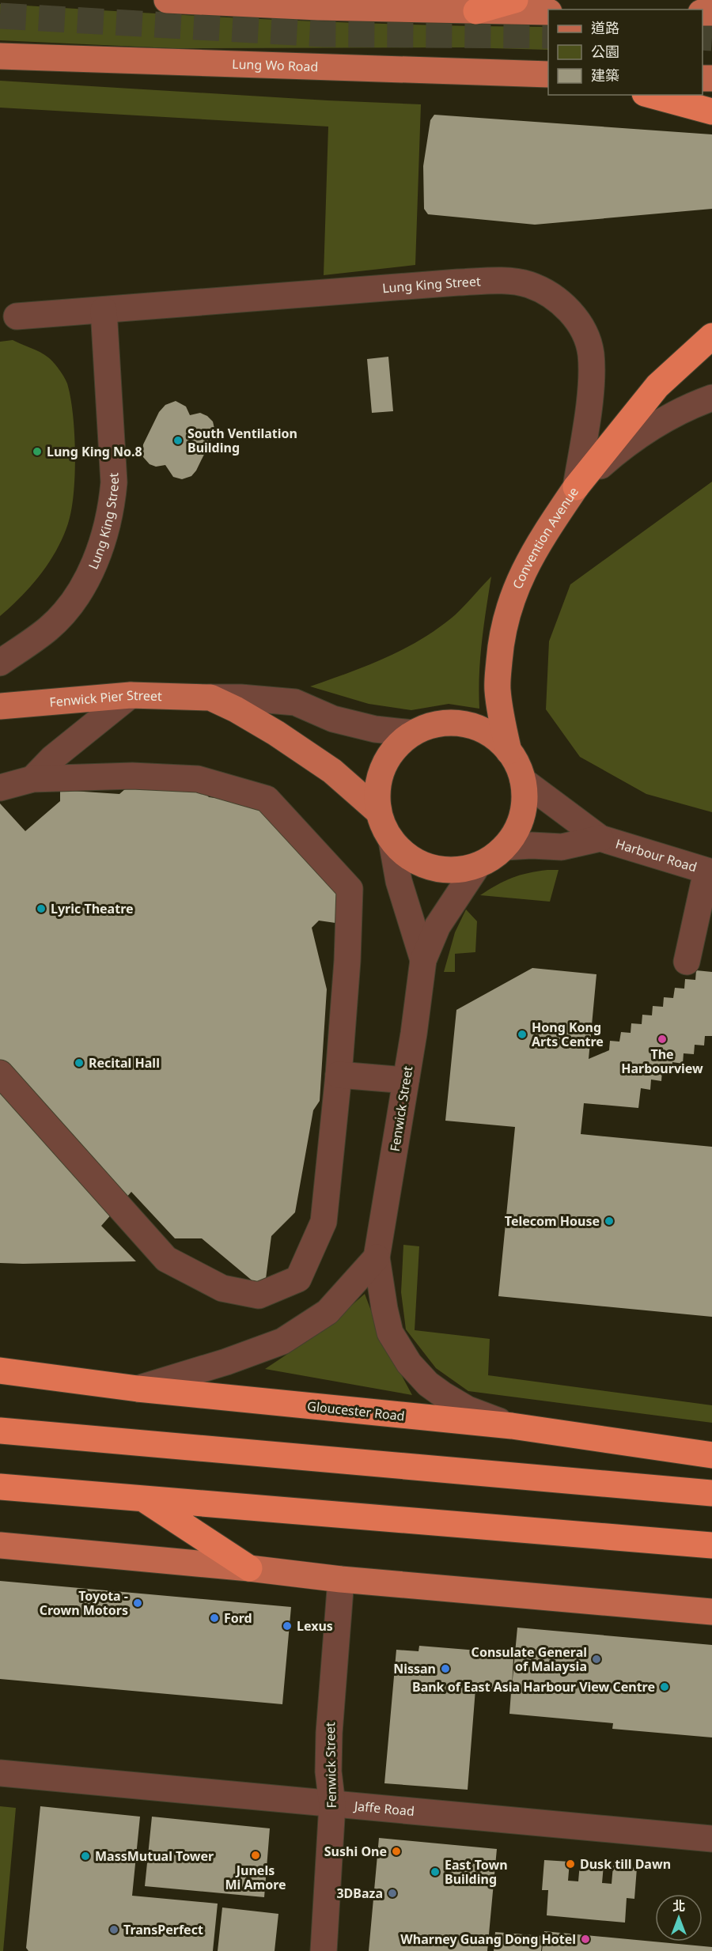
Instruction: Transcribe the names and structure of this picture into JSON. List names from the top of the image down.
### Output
{
  "streets": {
    "highway": ["Gloucester Road"],
    "main road": ["Lung Wo Road", "Convention Avenue", "Fenwick Pier Street"],
    "street": [
      "Lung King Street",
      "Harbour Road",
      "Fenwick Street",
      "Jaffe Road"
    ]
  },
  "crossings": [
    ["Lung King Street", "Convention Avenue"],
    ["Convention Avenue", "Fenwick Pier Street"],
    ["Convention Avenue", "Harbour Road"],
    ["Convention Avenue", "Fenwick Street"],
    ["Fenwick Pier Street", "Harbour Road"],
    ["Fenwick Pier Street", "Fenwick Street"],
    ["Harbour Road", "Fenwick Street"],
    ["Fenwick Street", "Gloucester Road"],
    ["Fenwick Street", "Jaffe Road"]
  ],
  "places": [
    "South Ventilation Building",
    "Lung King No.8",
    "Lyric Theatre",
    "Hong Kong Arts Centre",
    "The Harbourview",
    "Recital Hall",
    "Telecom House",
    "Toyota - Crown Motors",
    "Ford",
    "Lexus",
    "Consulate General of Malaysia",
    "Nissan",
    "Bank of East Asia Harbour View Centre",
    "Sushi One",
    "Junels Mi Amore",
    "MassMutual Tower",
    "Dusk till Dawn",
    "East Town Building",
    "3DBaza",
    "TransPerfect",
    "Wharney Guang Dong Hotel"
  ],
  "legend": ["道路", "公園", "建築"],
  "north": "top"
}
